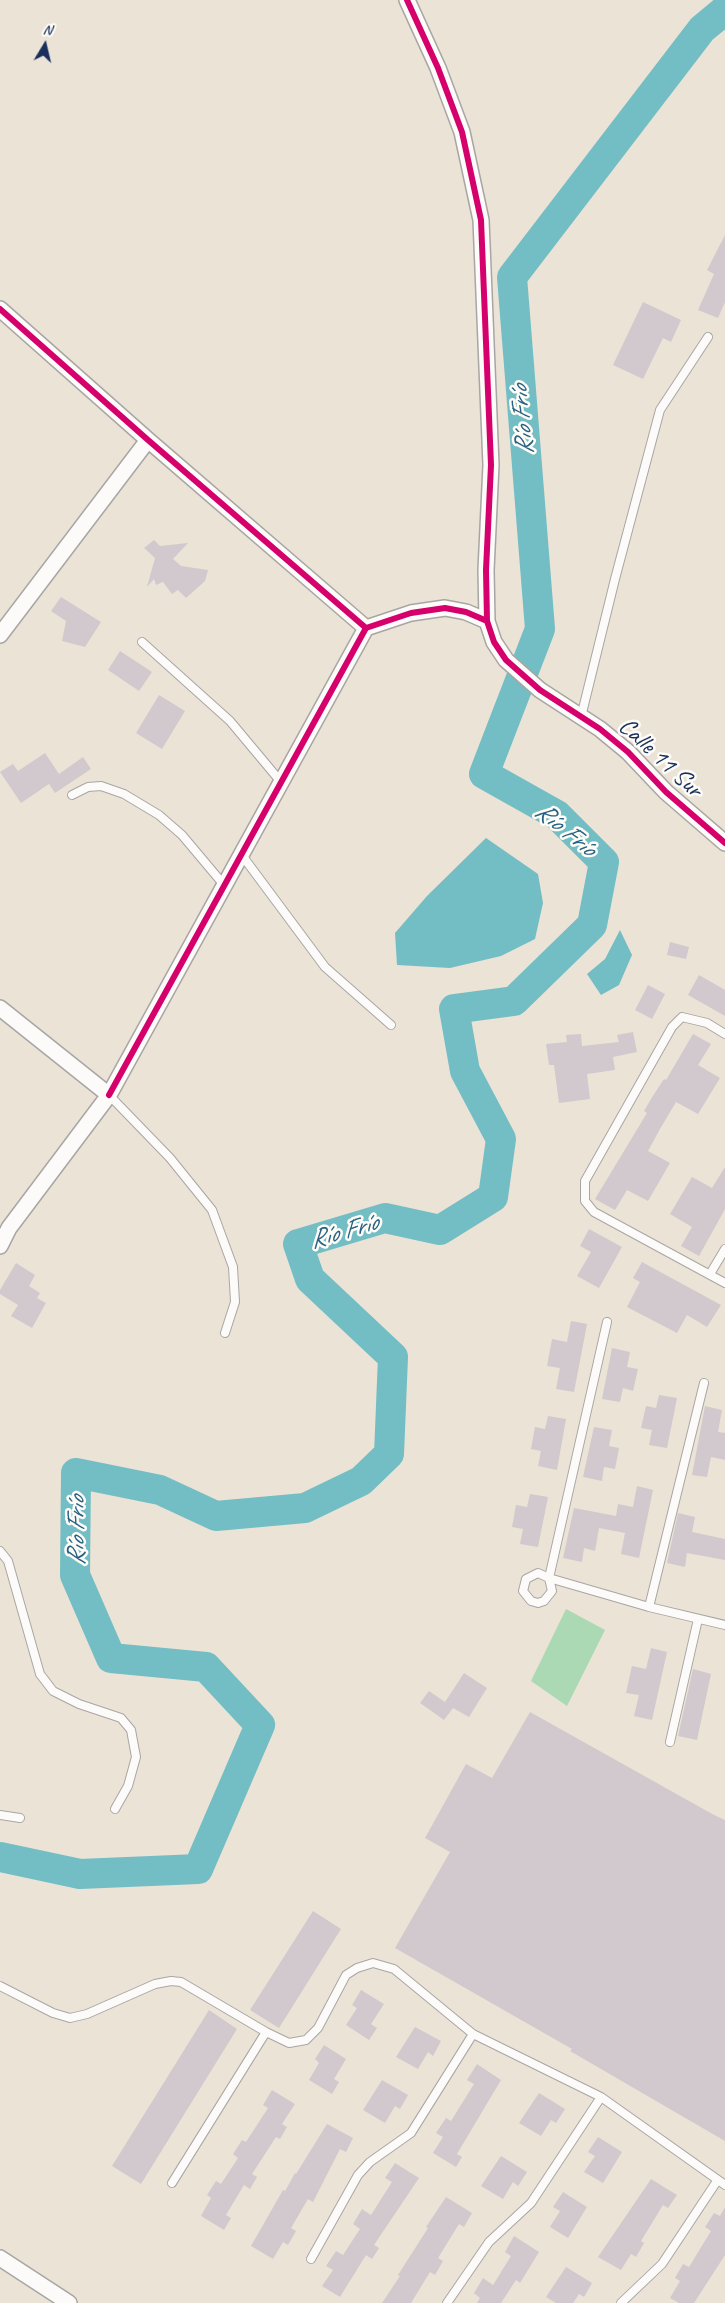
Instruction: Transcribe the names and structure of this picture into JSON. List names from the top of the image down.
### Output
{
  "streets": {
    "street": ["Calle 11 Sur"]
  },
  "water": ["Río Frío"],
  "north": "top"
}
